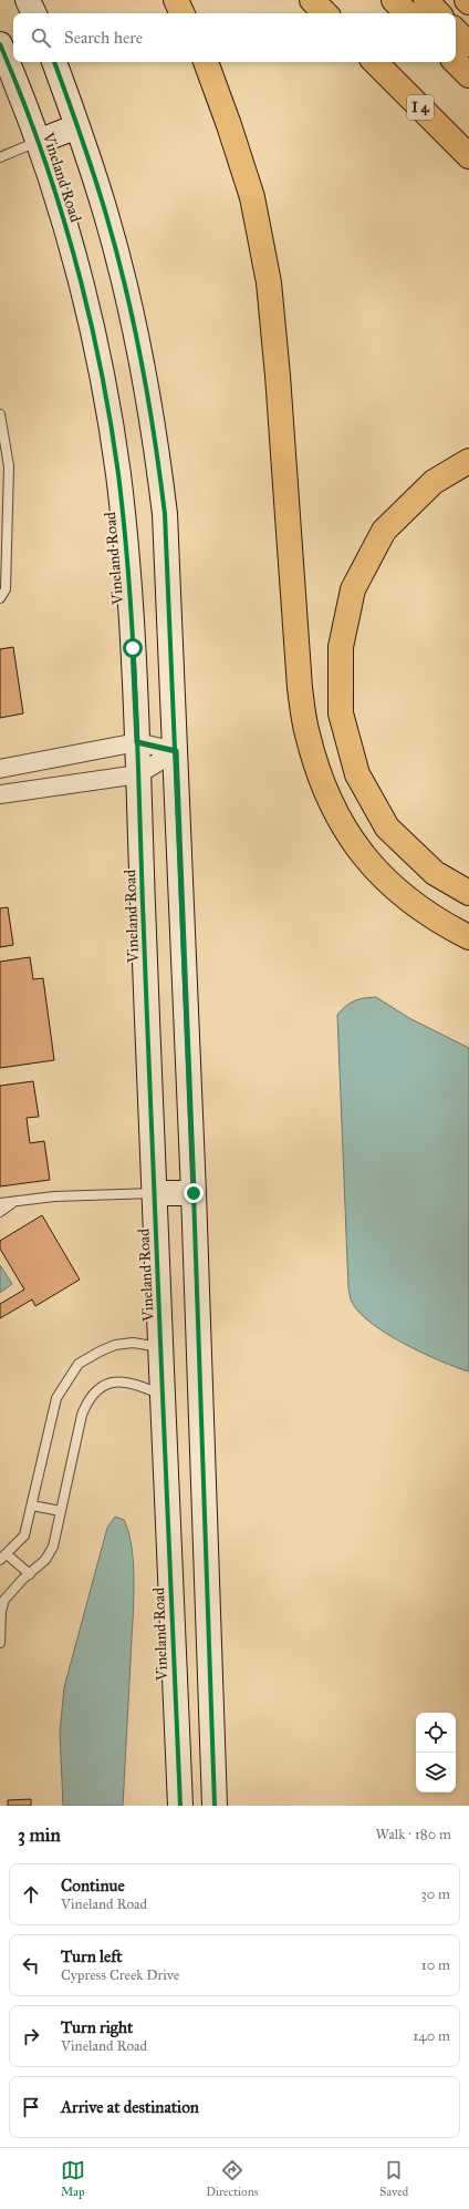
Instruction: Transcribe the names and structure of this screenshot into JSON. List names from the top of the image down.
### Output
{
  "streets": {
    "highway": ["I 4"],
    "street": ["Vineland Road"]
  },
  "page": {
    "search": "Search here",
    "heading": ["3 min", "Walk · 180 m"],
    "list": [
      ["Continue", "Vineland Road", "30 m"],
      ["Turn left", "Cypress Creek Drive", "10 m"],
      ["Turn right", "Vineland Road", "140 m"],
      "Arrive at destination"
    ],
    "nav": ["Map", "Directions", "Saved"]
  }
}
